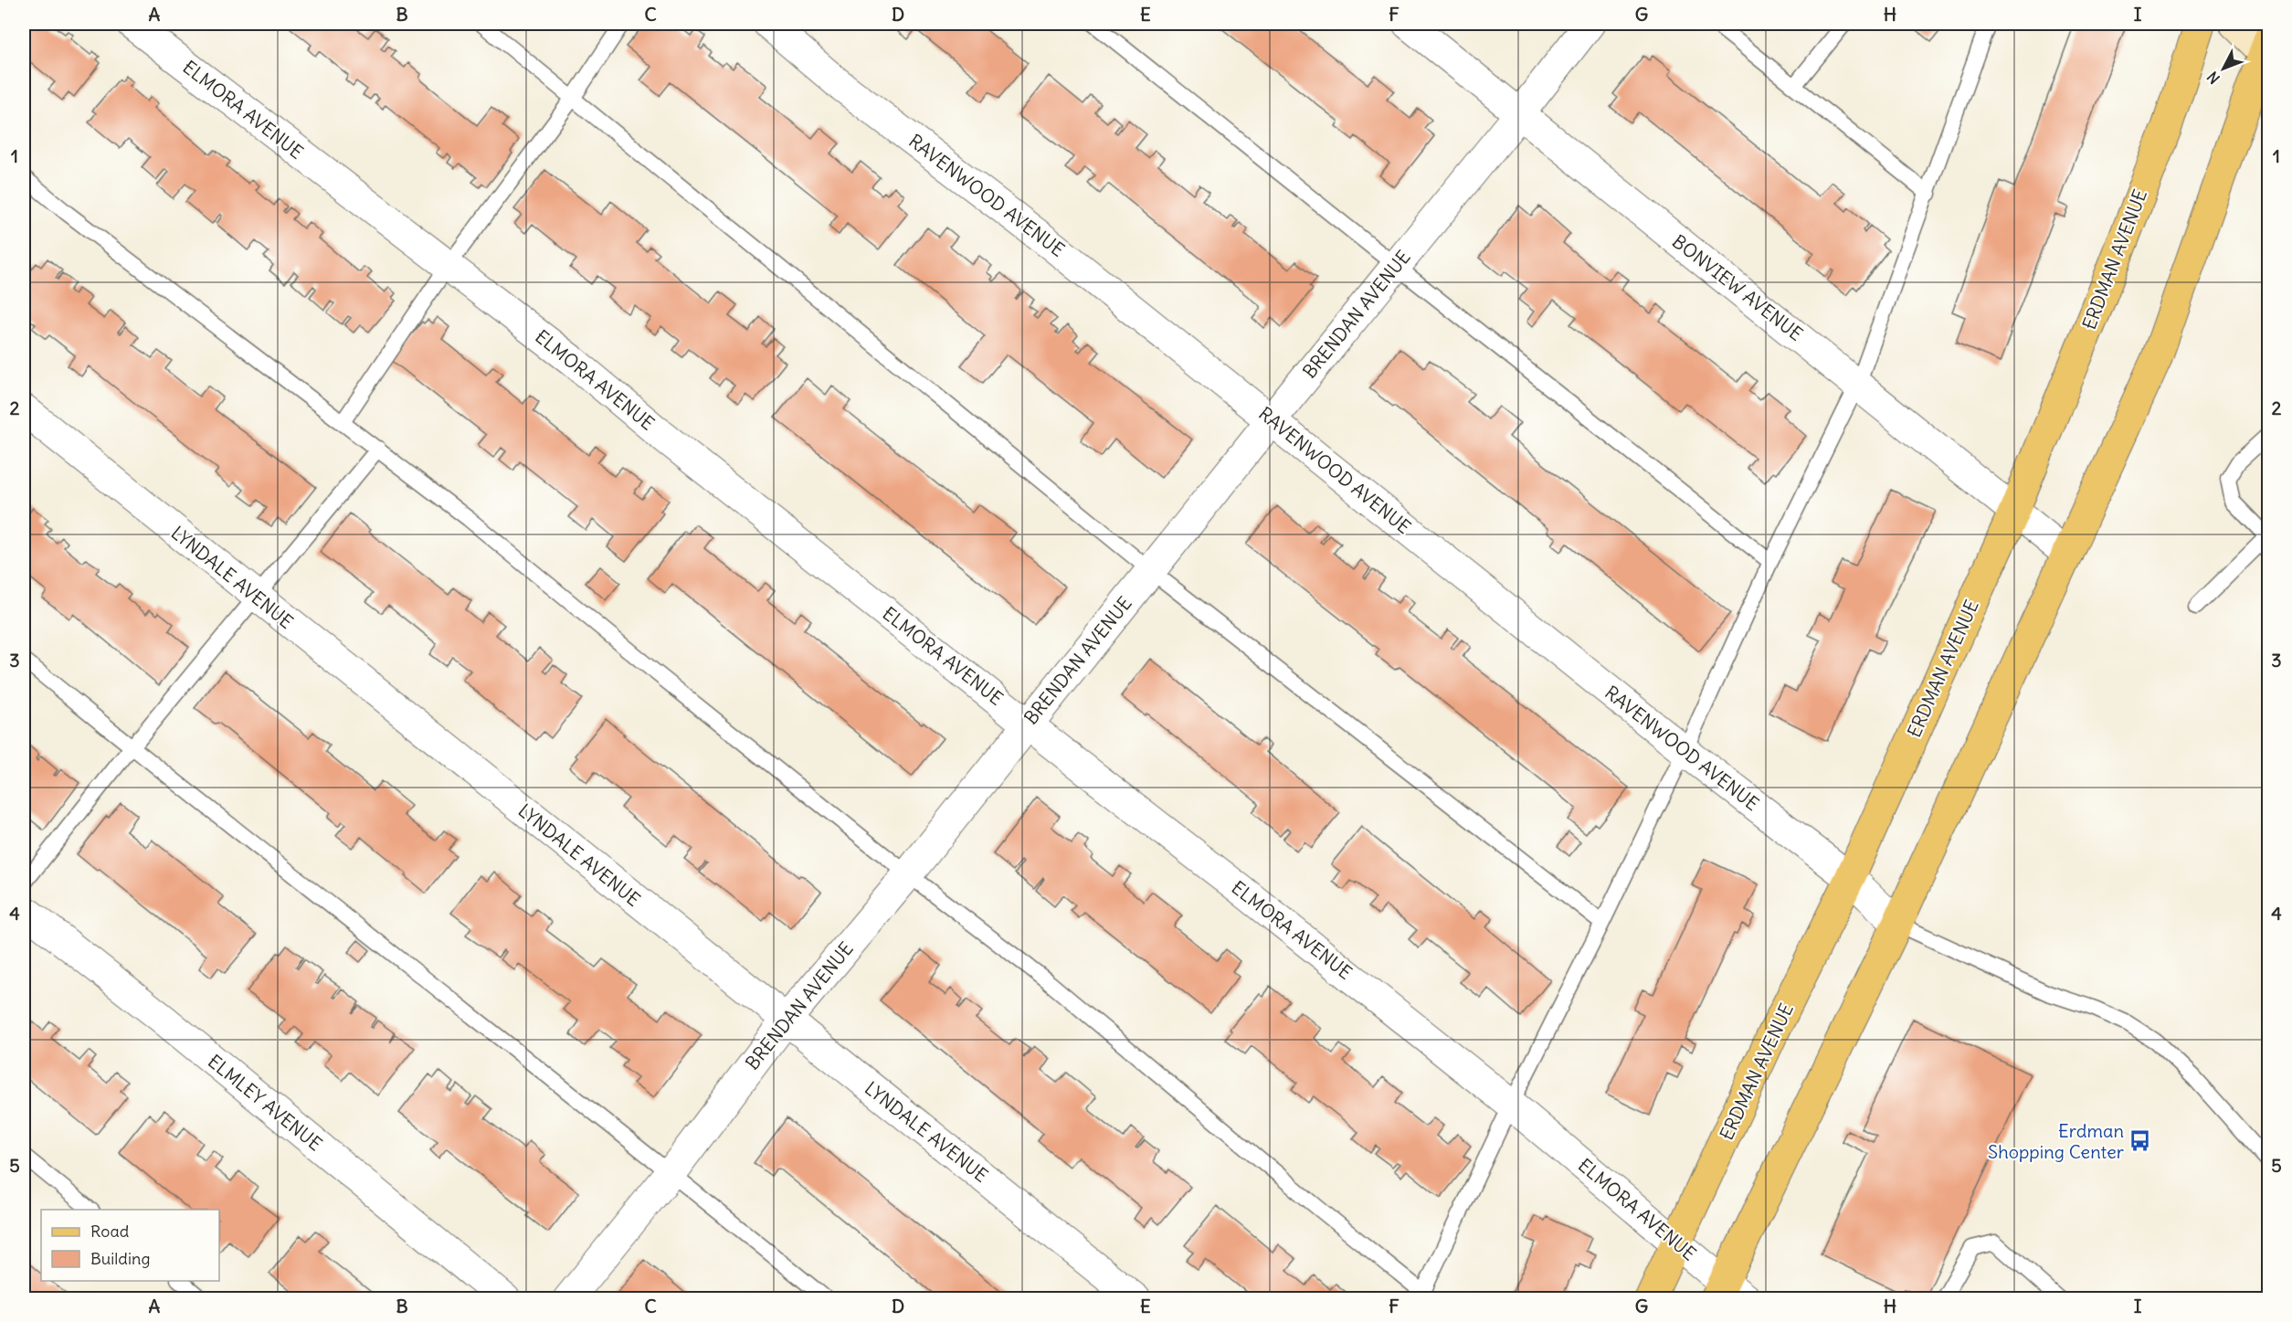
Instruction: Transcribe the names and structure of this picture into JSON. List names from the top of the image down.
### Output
{
  "streets": {
    "main road": ["ERDMAN AVENUE"],
    "street": [
      "ELMORA AVENUE",
      "RAVENWOOD AVENUE",
      "BONVIEW AVENUE",
      "BRENDAN AVENUE",
      "LYNDALE AVENUE",
      "ELMLEY AVENUE"
    ]
  },
  "crossings": [
    ["ELMORA AVENUE", "ERDMAN AVENUE"],
    ["ELMORA AVENUE", "BRENDAN AVENUE"],
    ["RAVENWOOD AVENUE", "ERDMAN AVENUE"],
    ["RAVENWOOD AVENUE", "BRENDAN AVENUE"],
    ["ERDMAN AVENUE", "BONVIEW AVENUE"],
    ["BONVIEW AVENUE", "BRENDAN AVENUE"],
    ["BRENDAN AVENUE", "LYNDALE AVENUE"]
  ],
  "places": {
    "bus stop": ["Erdman Shopping Center"]
  },
  "legend": ["Road", "Building"],
  "north": "bottom left",
  "grid": {
    "columns": [
      "A",
      "B",
      "C",
      "D",
      "E",
      "F",
      "G",
      "H",
      "I"
    ],
    "rows": [
      "1",
      "2",
      "3",
      "4",
      "5"
    ]
  }
}
